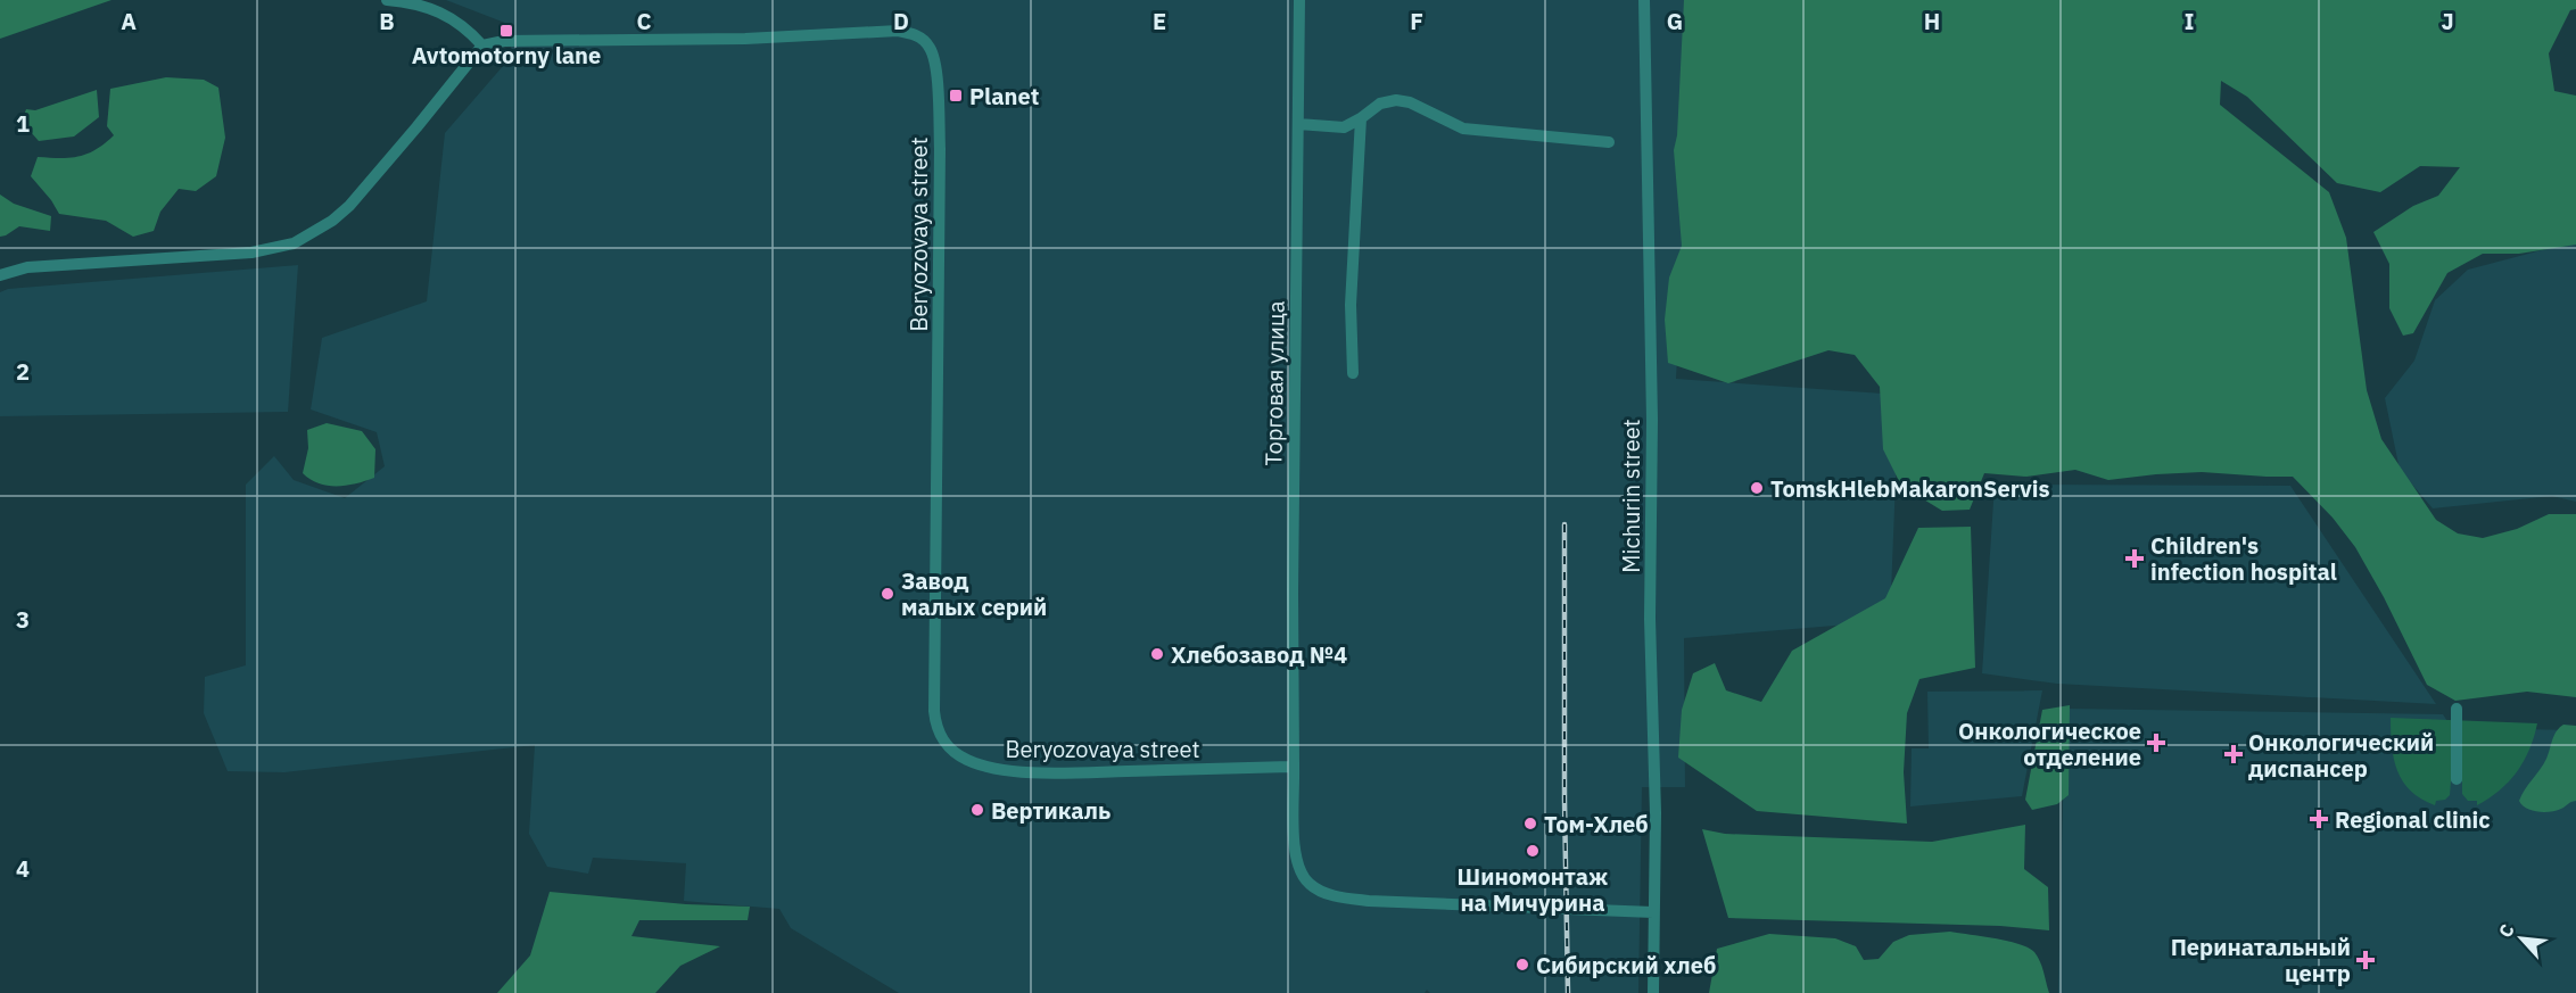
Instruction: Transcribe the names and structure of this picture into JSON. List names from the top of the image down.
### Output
{
  "streets": {
    "street": ["Beryozovaya street", "Торговая улица", "Michurin street"]
  },
  "crossings": [
    ["Beryozovaya street", "Торговая улица"]
  ],
  "places": {
    "transit": ["Avtomotorny lane", "Planet"],
    "other": [
      "TomskHlebMakaronServis",
      "Завод малых серий",
      "Хлебозавод №4",
      "Вертикаль",
      "Том-Хлеб",
      "Шиномонтаж на Мичурина",
      "Сибирский хлеб"
    ],
    "health": [
      "Children's infection hospital",
      "Онкологическое отделение",
      "Онкологический диспансер",
      "Regional clinic",
      "Перинатальный центр"
    ]
  },
  "north": "top left",
  "grid": {
    "columns": [
      "A",
      "B",
      "C",
      "D",
      "E",
      "F",
      "G",
      "H",
      "I",
      "J"
    ],
    "rows": [
      "1",
      "2",
      "3",
      "4"
    ]
  }
}
